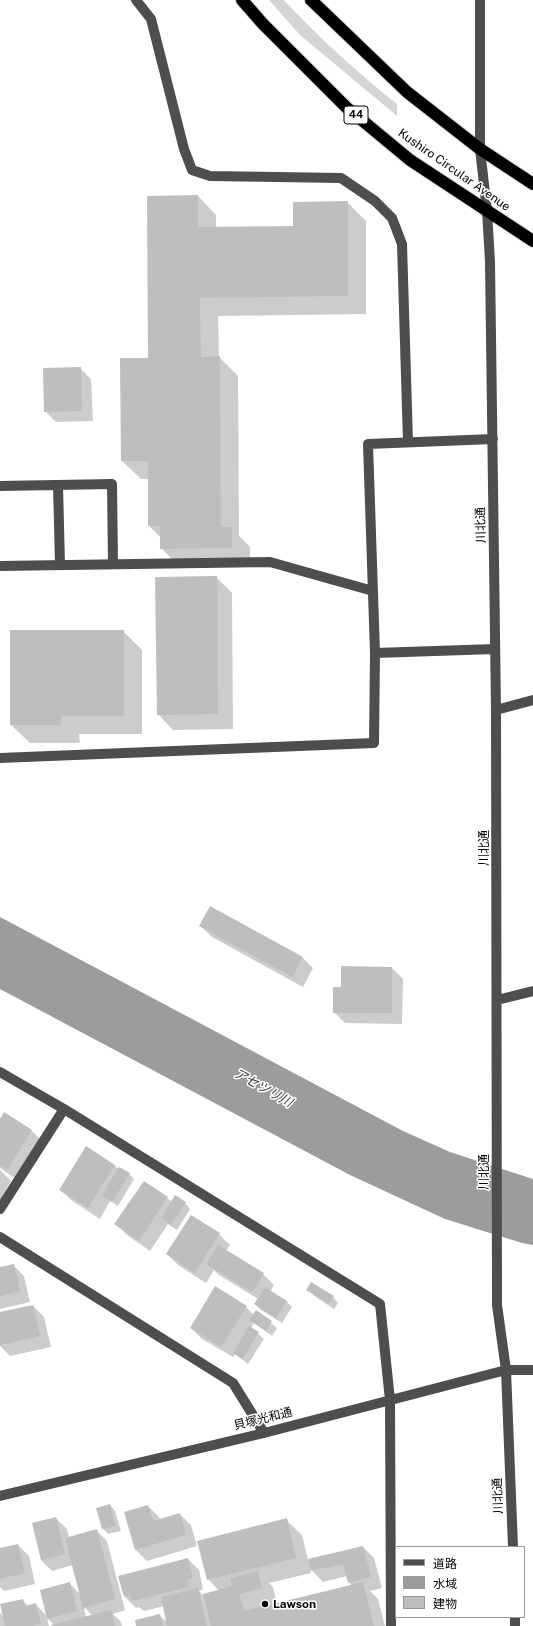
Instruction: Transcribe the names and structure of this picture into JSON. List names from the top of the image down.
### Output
{
  "streets": {
    "highway": ["44", "Kushiro Circular Avenue"],
    "street": ["川北通", "貝塚光和通"]
  },
  "crossings": [
    ["Kushiro Circular Avenue", "川北通"],
    ["川北通", "貝塚光和通"]
  ],
  "water": ["アセツリ川"],
  "places": ["Lawson"],
  "legend": ["道路", "水域", "建物"]
}
